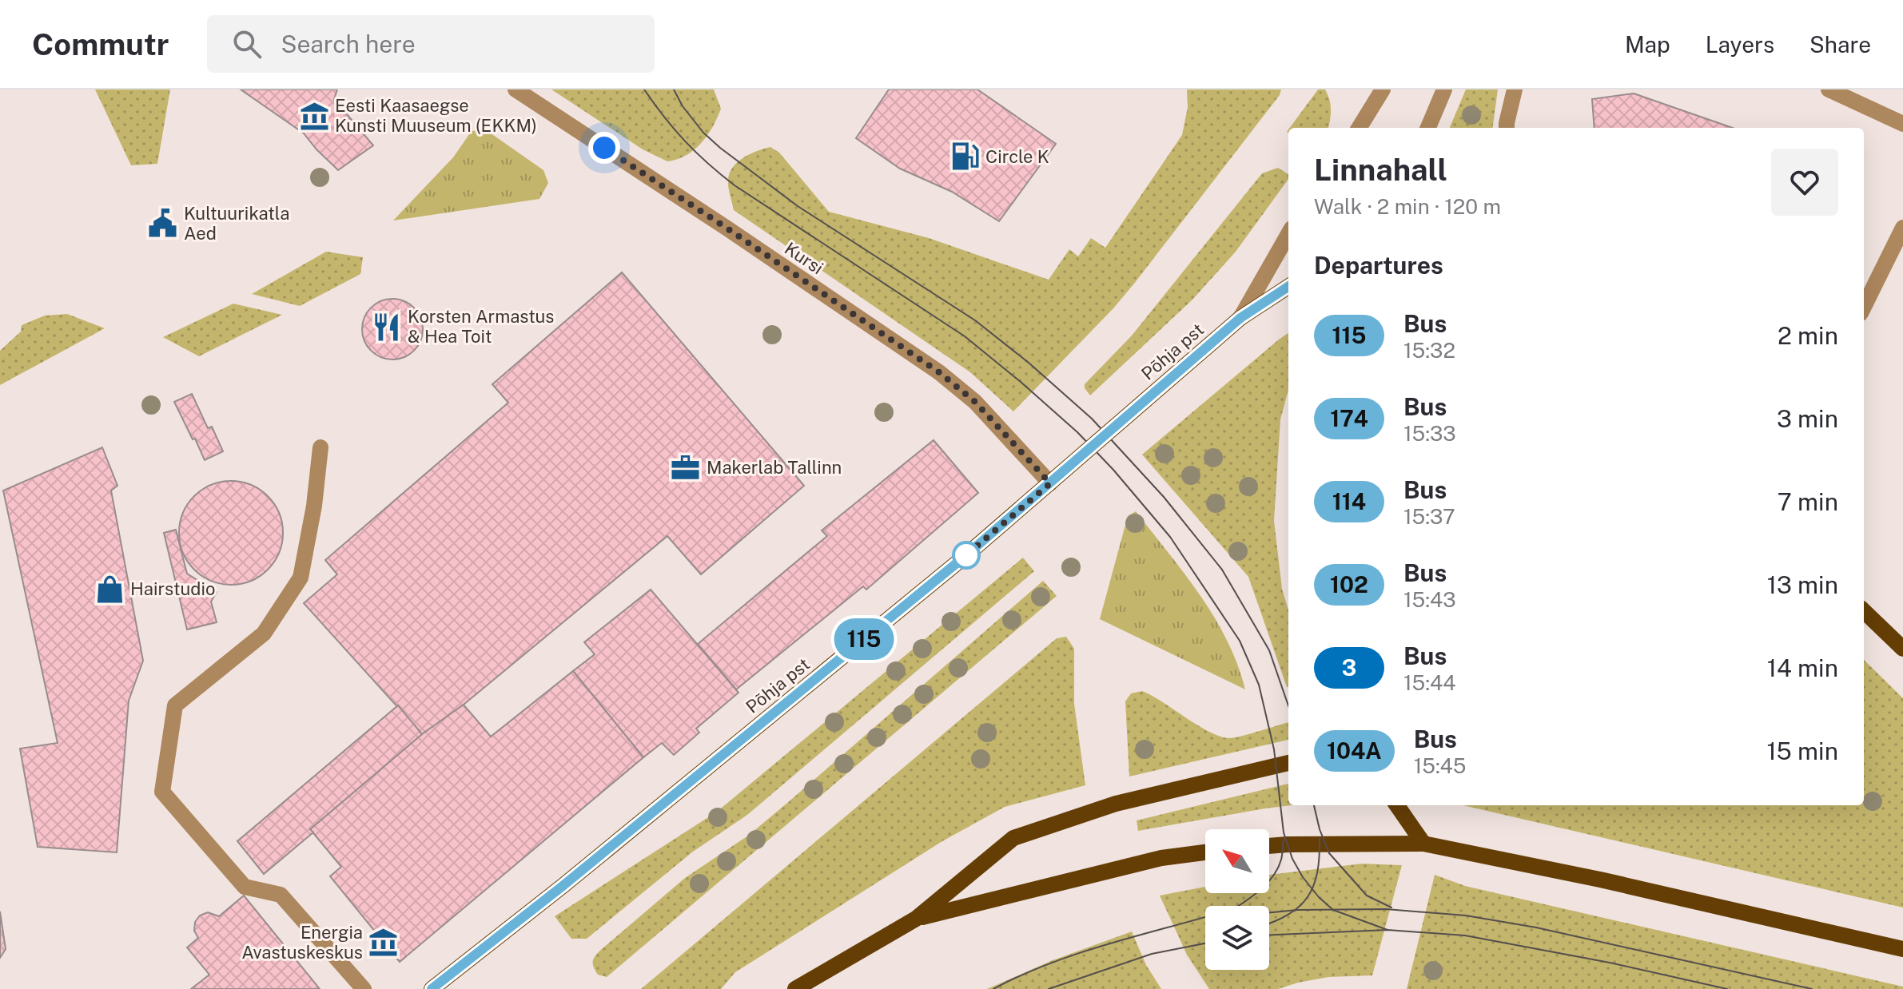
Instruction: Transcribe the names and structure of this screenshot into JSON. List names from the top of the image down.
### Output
{
  "streets": {
    "main road": ["Põhja pst"],
    "street": ["Kursi"]
  },
  "crossings": [
    ["Kursi", "Põhja pst"]
  ],
  "places": {
    "museum": ["Eesti Kaasaegse Kunsti Muuseum (EKKM)", "Energia Avastuskeskus"],
    "fuel station": ["Circle K"],
    "public building": ["Kultuurikatla Aed"],
    "restaurant": ["Korsten Armastus & Hea Toit"],
    "office": ["Makerlab Tallinn"],
    "shop": ["Hairstudio"]
  },
  "lines": ["bus line 115"],
  "north": "top left",
  "page": {
    "header": "Commutr",
    "search": "Search here",
    "nav": ["Map", "Layers", "Share"],
    "on_map": "115",
    "heading": [
      ["Linnahall", "Walk · 2 min · 120 m"],
      "Departures"
    ],
    "list": [
      {
        "mark": "115",
        "name": "Bus",
        "note": "15:32",
        "value": "2 min"
      },
      {
        "mark": "174",
        "name": "Bus",
        "note": "15:33",
        "value": "3 min"
      },
      {
        "mark": "114",
        "name": "Bus",
        "note": "15:37",
        "value": "7 min"
      },
      {
        "mark": "102",
        "name": "Bus",
        "note": "15:43",
        "value": "13 min"
      },
      {
        "mark": "3",
        "name": "Bus",
        "note": "15:44",
        "value": "14 min"
      },
      {
        "mark": "104A",
        "name": "Bus",
        "note": "15:45",
        "value": "15 min"
      }
    ]
  }
}
